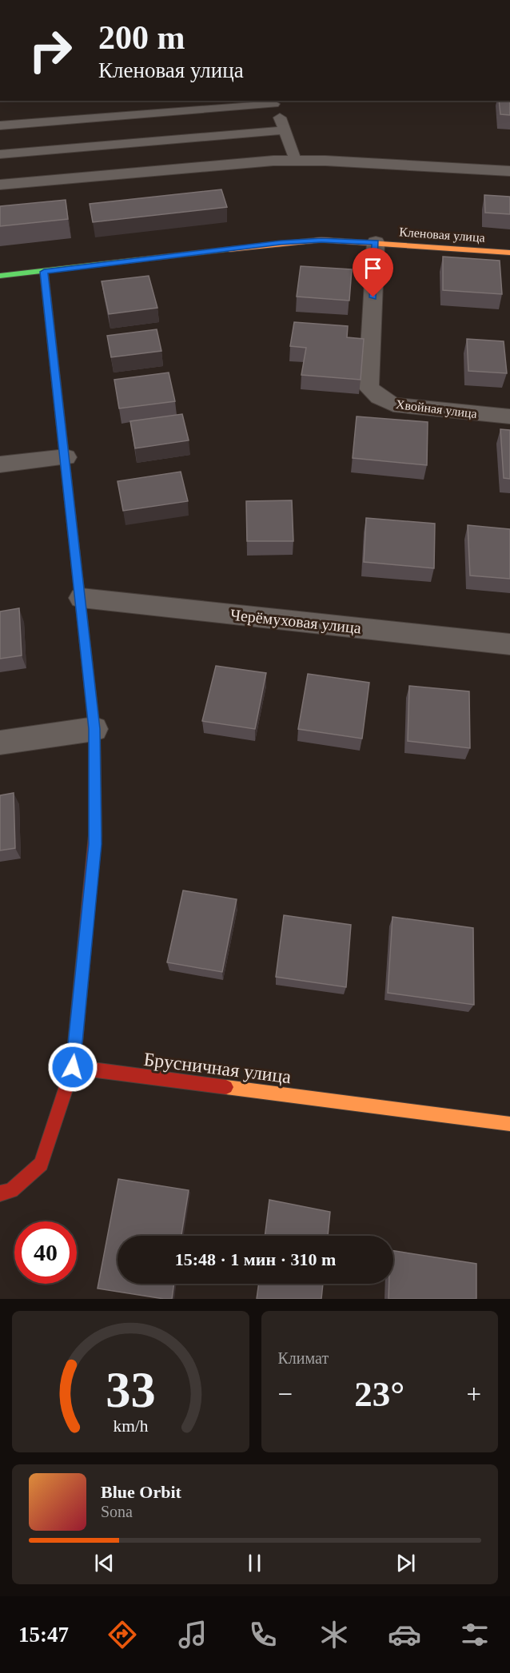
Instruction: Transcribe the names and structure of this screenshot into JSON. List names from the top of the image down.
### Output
{
  "streets": {
    "street": [
      "Кленовая улица",
      "Хвойная улица",
      "Черёмуховая улица",
      "Брусничная улица"
    ]
  },
  "crossings": [
    ["Кленовая улица", "Хвойная улица"]
  ],
  "page": {
    "turn": ["200 m", "Кленовая улица"],
    "limit": "40",
    "trip": "15:48 · 1 мин · 310 m",
    "tile": "Климат",
    "heat": ["−", "23°", "+"],
    "song": ["Blue Orbit", "Sona"],
    "tabs": "15:47",
    "gauge": ["33", "km/h"]
  }
}
